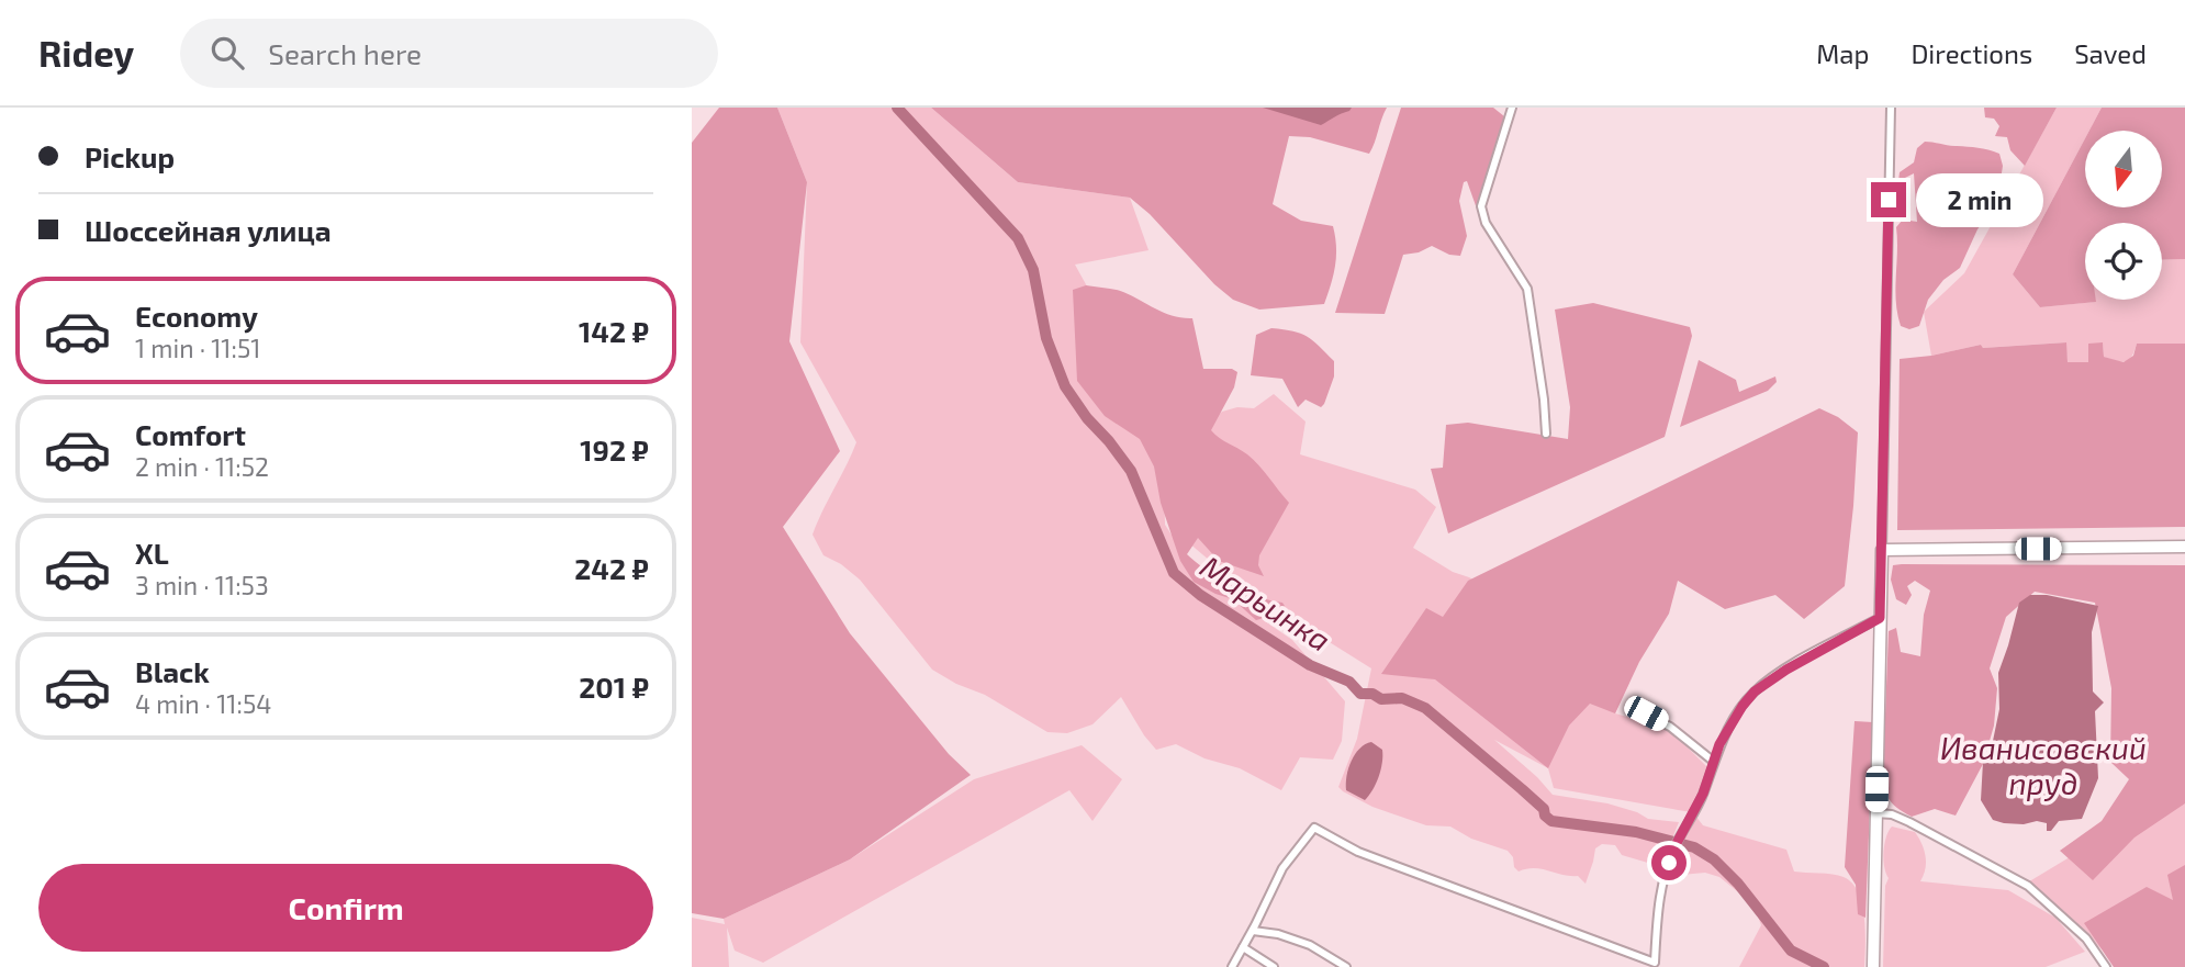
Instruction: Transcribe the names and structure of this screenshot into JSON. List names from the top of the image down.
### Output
{
  "water": ["Марьинка", "Иванисовский пруд"],
  "north": "bottom",
  "page": {
    "header": "Ridey",
    "search": "Search here",
    "nav": ["Map", "Directions", "Saved"],
    "banner": ["Pickup", "Шоссейная улица"],
    "bubble": "2 min",
    "list": [
      {
        "name": "Economy",
        "note": "1 min · 11:51",
        "value": "142 ₽"
      },
      {
        "name": "Comfort",
        "note": "2 min · 11:52",
        "value": "192 ₽"
      },
      {
        "name": "XL",
        "note": "3 min · 11:53",
        "value": "242 ₽"
      },
      {
        "name": "Black",
        "note": "4 min · 11:54",
        "value": "201 ₽"
      }
    ],
    "buttons": "Confirm"
  }
}
